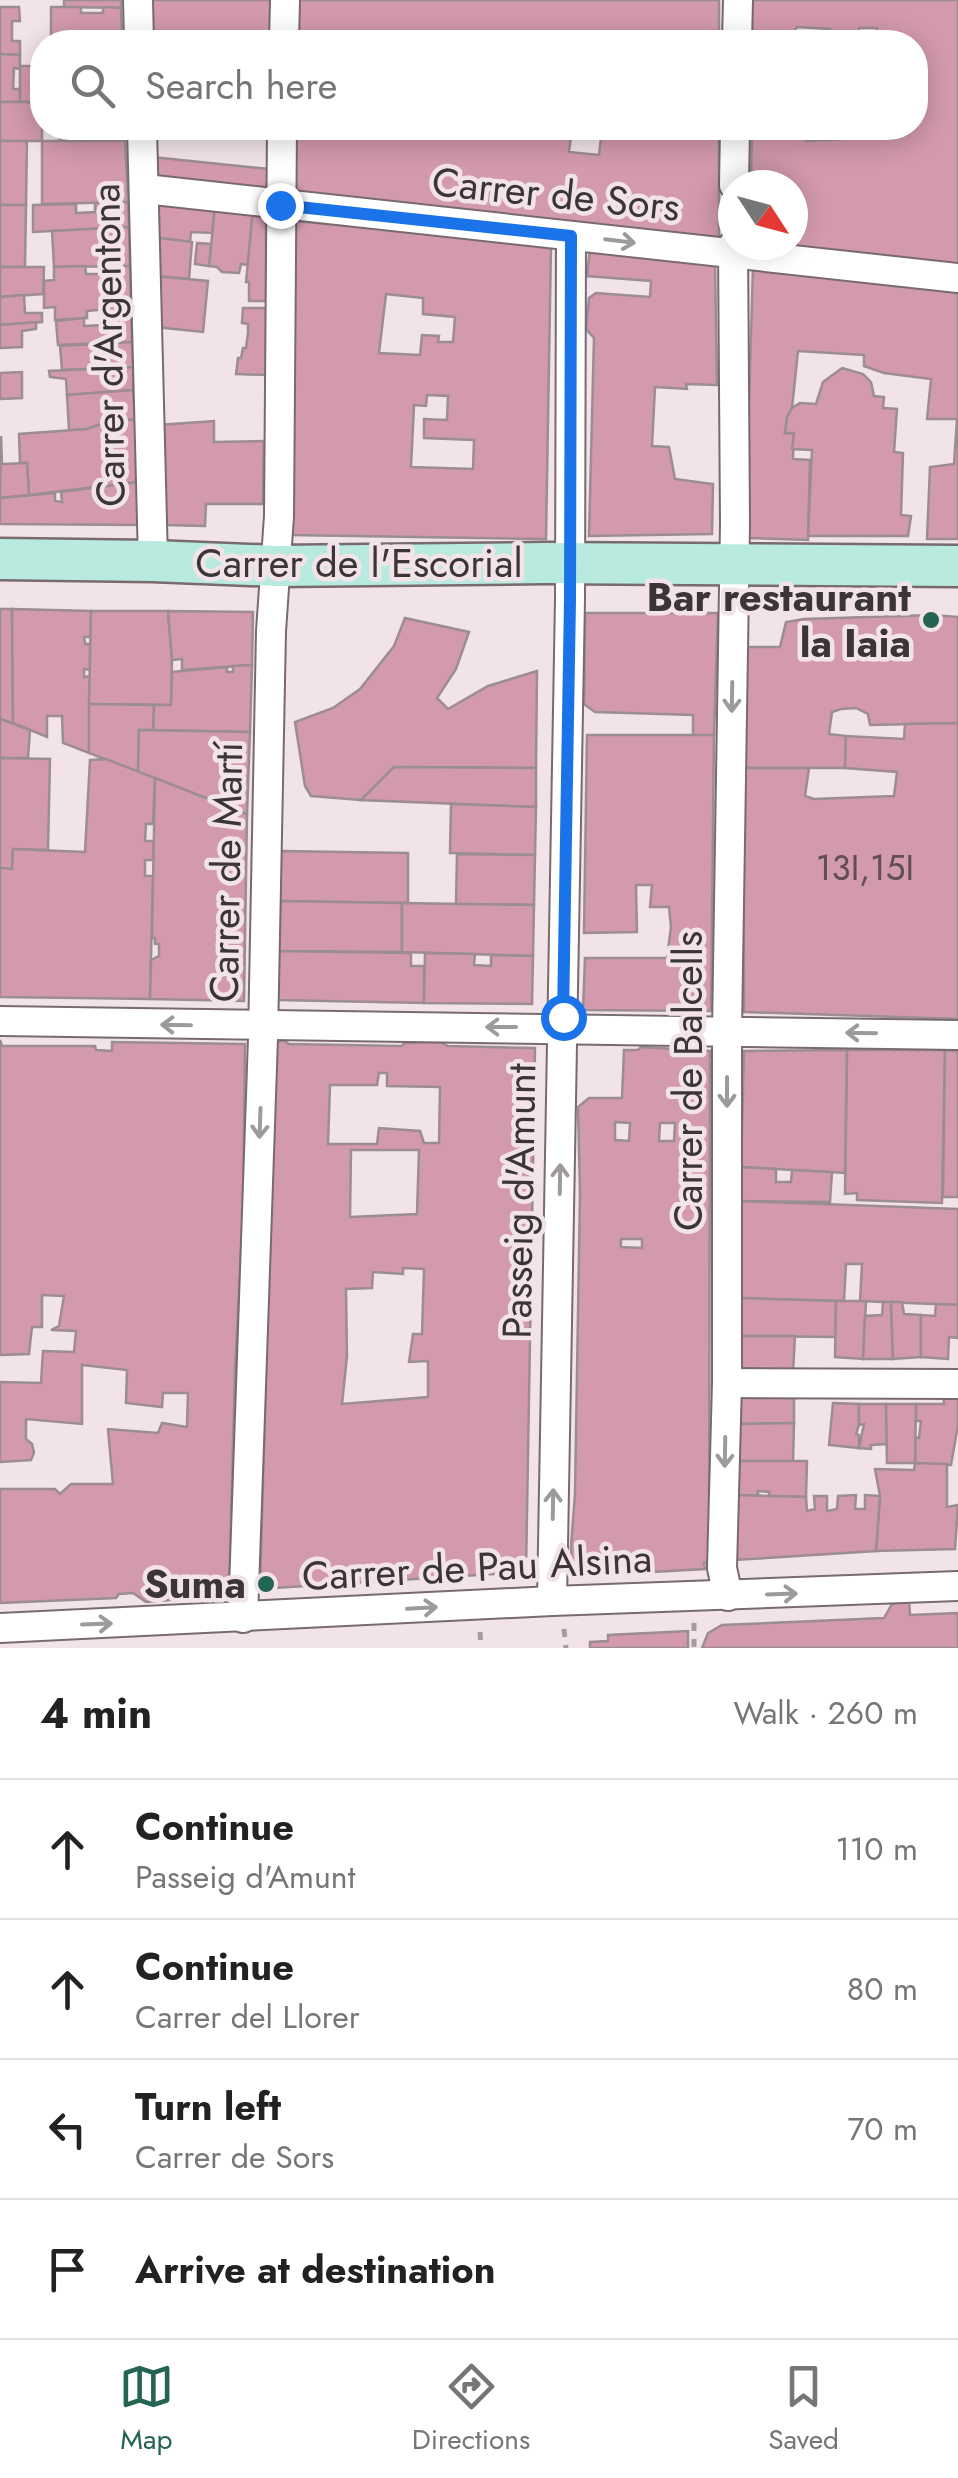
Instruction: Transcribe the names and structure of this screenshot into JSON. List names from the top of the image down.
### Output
{
  "streets": {
    "street": [
      "Carrer de Sors",
      "Carrer d'Argentona",
      "Carrer de l'Escorial",
      "Carrer de Martí",
      "Carrer de Balcells",
      "Passeig d'Amunt",
      "Carrer de Pau Alsina"
    ]
  },
  "crossings": [
    ["Carrer de Sors", "Carrer d'Argentona"],
    ["Carrer de Sors", "Carrer de Martí"],
    ["Carrer de Sors", "Passeig d'Amunt"],
    ["Carrer d'Argentona", "Carrer de l'Escorial"],
    ["Carrer de l'Escorial", "Carrer de Martí"],
    ["Carrer de l'Escorial", "Carrer de Balcells"],
    ["Carrer de l'Escorial", "Passeig d'Amunt"],
    ["Carrer de Martí", "Carrer de Pau Alsina"],
    ["Carrer de Balcells", "Carrer de Pau Alsina"],
    ["Passeig d'Amunt", "Carrer de Pau Alsina"]
  ],
  "one_way": [
    "Carrer de Martí",
    "Carrer de Balcells",
    "Passeig d'Amunt",
    "Carrer de Pau Alsina"
  ],
  "places": ["Bar restaurant la Iaia", "Suma"],
  "house_numbers": ["13I,15I"],
  "north": "bottom right",
  "page": {
    "search": "Search here",
    "heading": ["4 min", "Walk · 260 m"],
    "list": [
      ["Continue", "Passeig d'Amunt", "110 m"],
      ["Continue", "Carrer del Llorer", "80 m"],
      ["Turn left", "Carrer de Sors", "70 m"],
      "Arrive at destination"
    ],
    "nav": ["Map", "Directions", "Saved"]
  }
}
